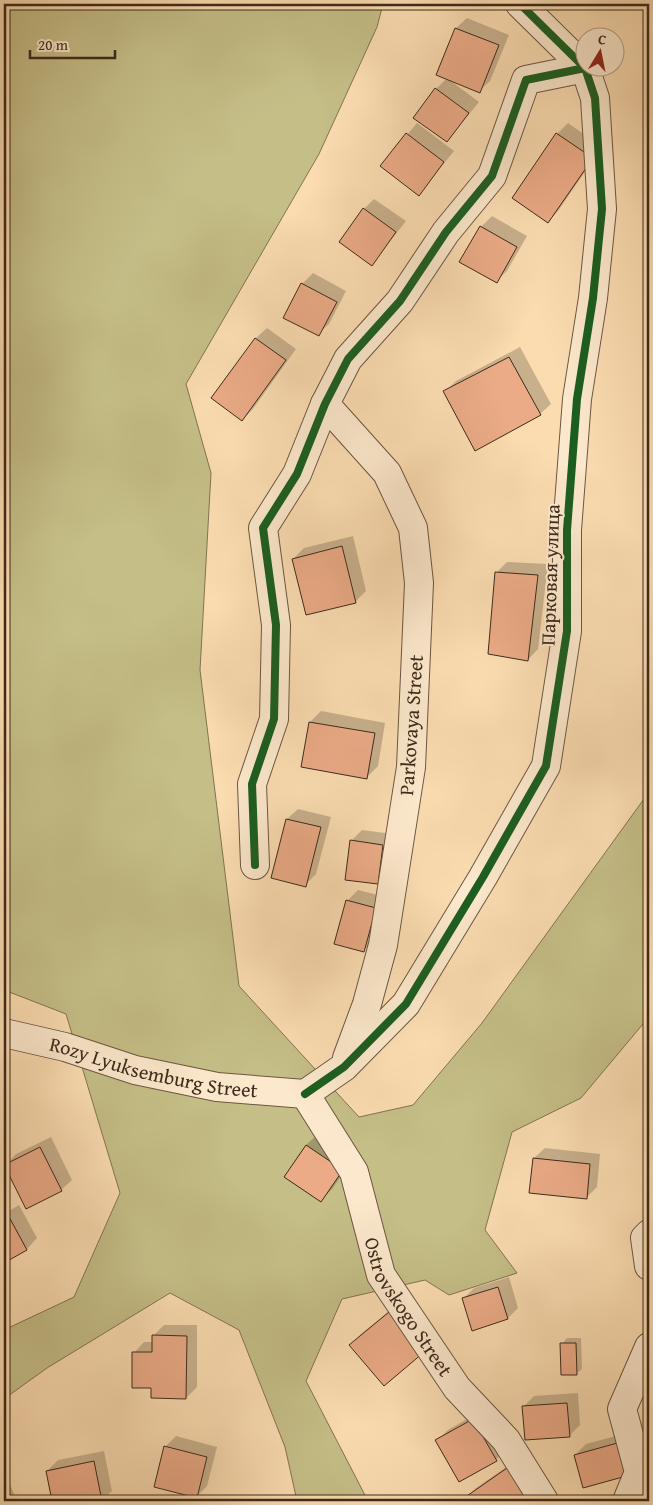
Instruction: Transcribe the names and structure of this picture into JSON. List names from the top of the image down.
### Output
{
  "streets": {
    "street": [
      "Парковая улица",
      "Parkovaya Street",
      "Rozy Lyuksemburg Street",
      "Ostrovskogo Street"
    ]
  },
  "crossings": [
    ["Парковая улица", "Parkovaya Street"],
    ["Парковая улица", "Rozy Lyuksemburg Street"],
    ["Парковая улица", "Ostrovskogo Street"],
    ["Rozy Lyuksemburg Street", "Ostrovskogo Street"]
  ],
  "scale_bar": "20 m",
  "north": "top"
}
